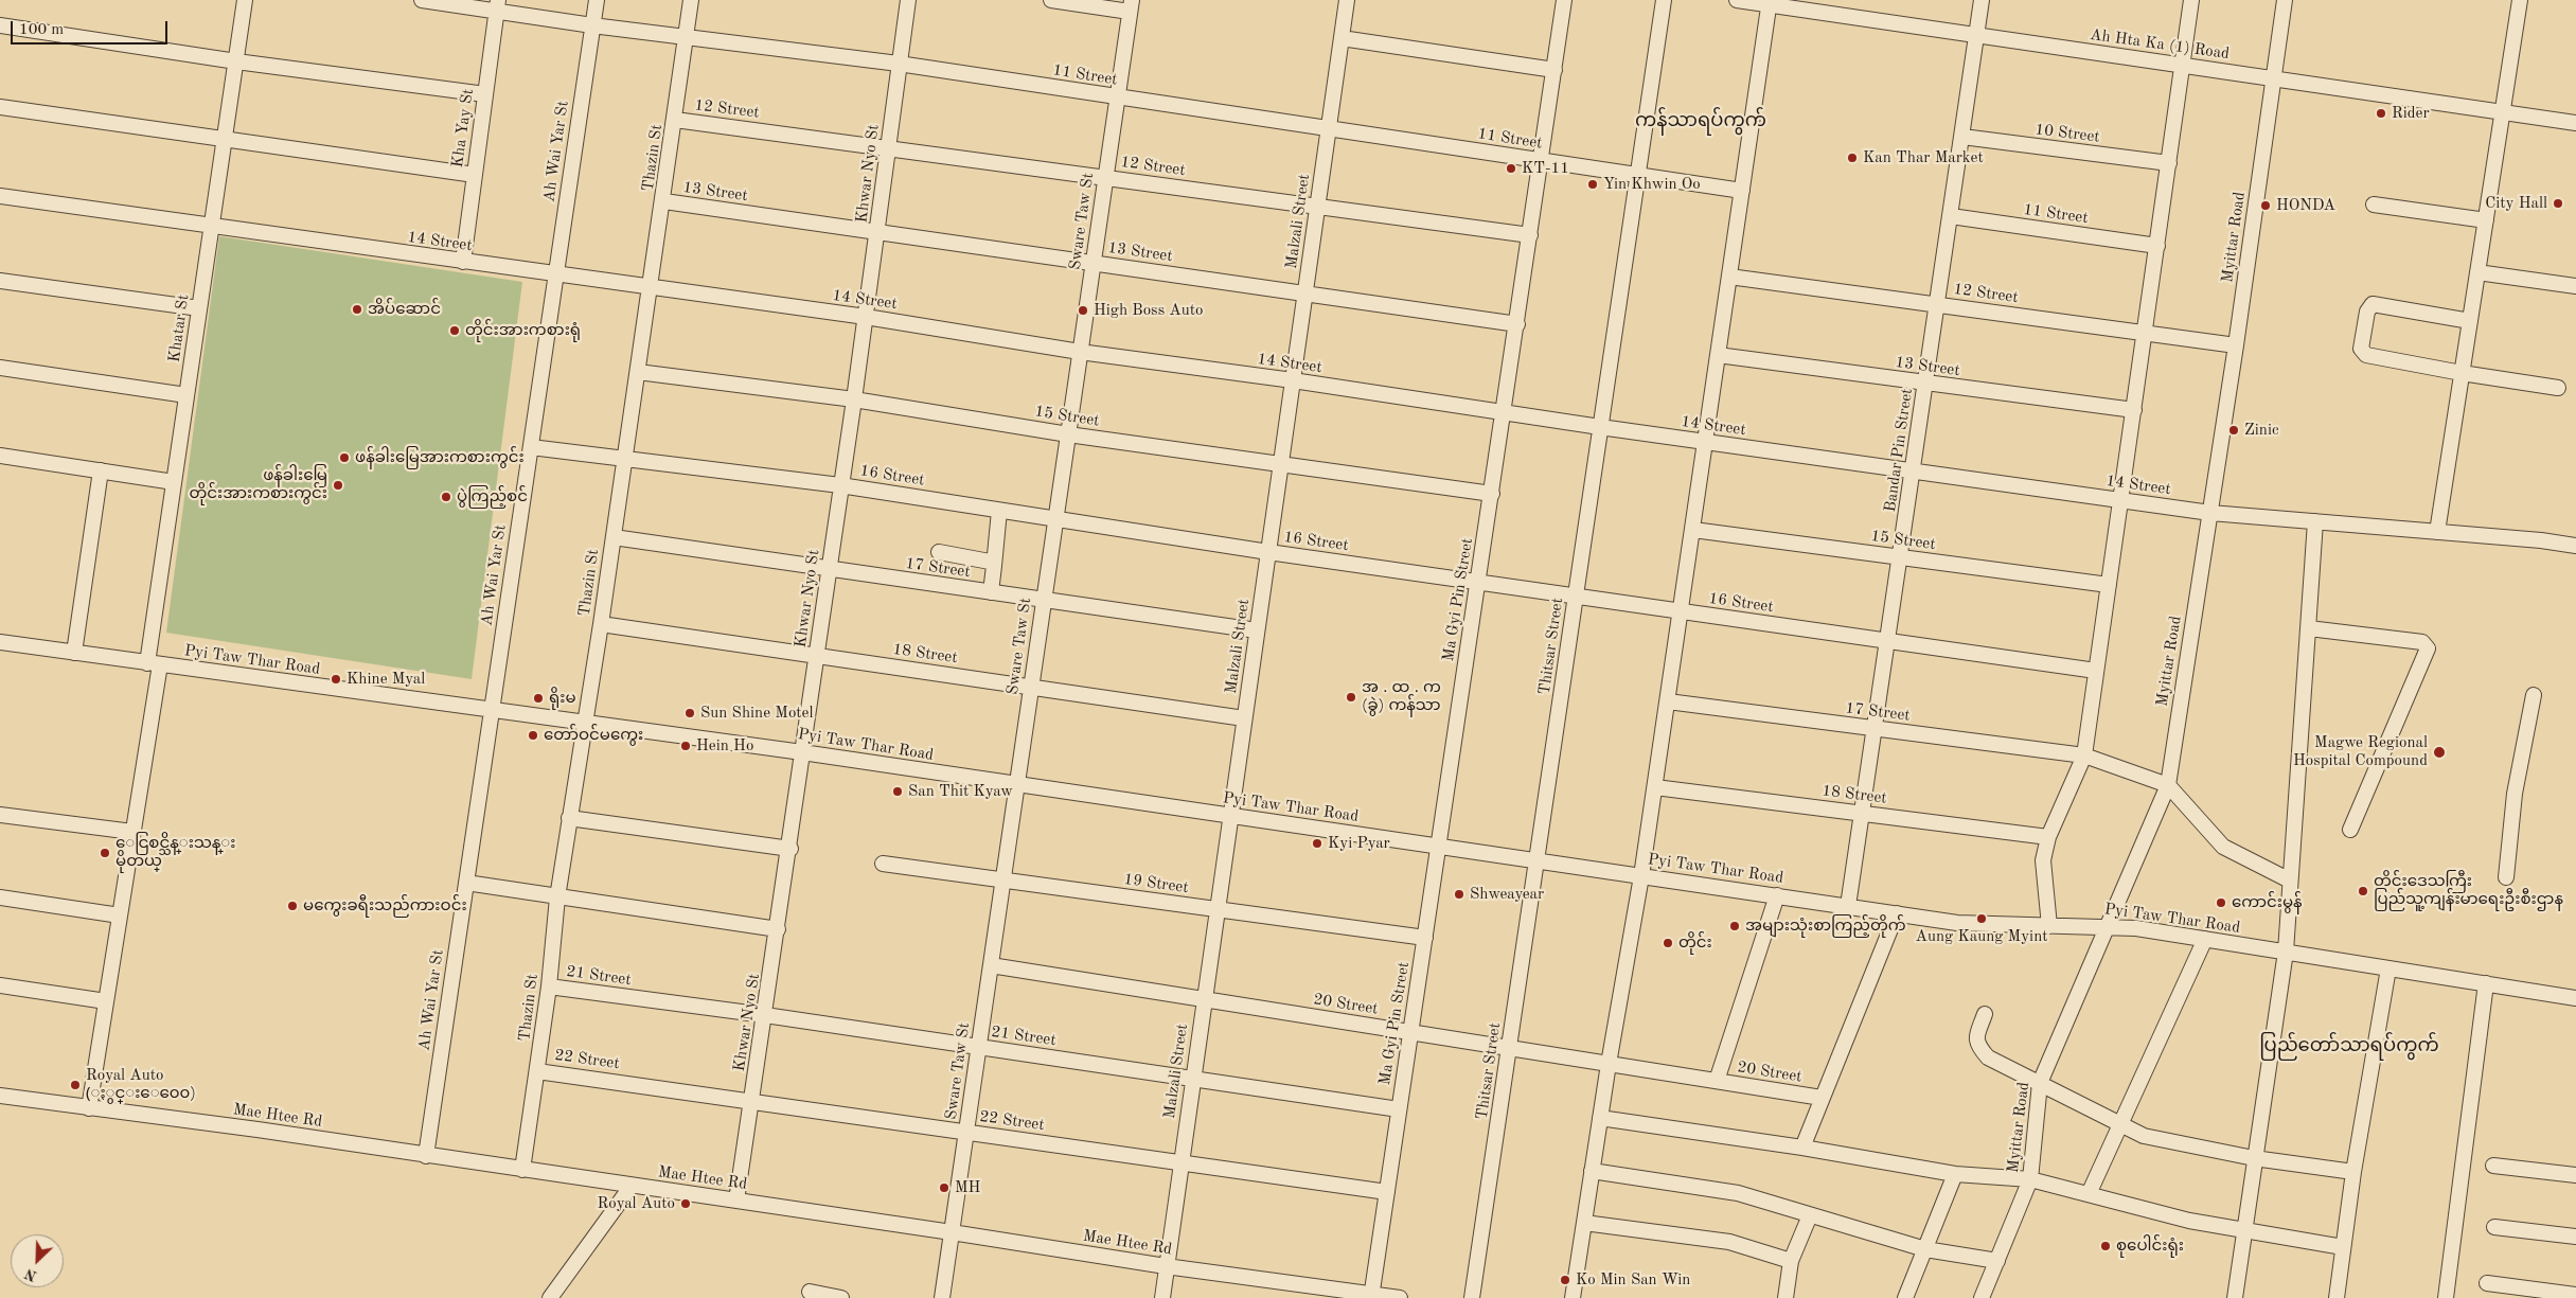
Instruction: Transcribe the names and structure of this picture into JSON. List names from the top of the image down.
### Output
{
  "streets": {
    "street": [
      "Ah Hta Ka (1) Road",
      "11 Street",
      "12 Street",
      "Kha Yay St",
      "10 Street",
      "Ah Wai Yar St",
      "Thazin St",
      "Khwar Nyo St",
      "13 Street",
      "Sware Taw St",
      "Malzali Street",
      "Myittar Road",
      "14 Street",
      "Khatar St",
      "15 Street",
      "Bandar Pin Street",
      "16 Street",
      "17 Street",
      "Ma Gyi Pin Street",
      "Thitsar Street",
      "18 Street",
      "Pyi Taw Thar Road",
      "19 Street",
      "21 Street",
      "20 Street",
      "22 Street",
      "Mae Htee Rd"
    ]
  },
  "crossings": [
    ["Ah Hta Ka (1) Road", "Myittar Road"],
    ["Ah Hta Ka (1) Road", "Bandar Pin Street"],
    ["11 Street", "Kha Yay St"],
    ["11 Street", "Ah Wai Yar St"],
    ["11 Street", "Thazin St"],
    ["11 Street", "Khwar Nyo St"],
    ["11 Street", "Sware Taw St"],
    ["11 Street", "Malzali Street"],
    ["11 Street", "Bandar Pin Street"],
    ["11 Street", "Ma Gyi Pin Street"],
    ["11 Street", "Thitsar Street"],
    ["12 Street", "Thazin St"],
    ["12 Street", "Khwar Nyo St"],
    ["12 Street", "Sware Taw St"],
    ["12 Street", "Malzali Street"],
    ["12 Street", "Myittar Road"],
    ["12 Street", "Bandar Pin Street"],
    ["12 Street", "Ma Gyi Pin Street"],
    ["Kha Yay St", "14 Street"],
    ["10 Street", "Bandar Pin Street"],
    ["Ah Wai Yar St", "14 Street"],
    ["Ah Wai Yar St", "16 Street"],
    ["Ah Wai Yar St", "Pyi Taw Thar Road"],
    ["Ah Wai Yar St", "Mae Htee Rd"],
    ["Thazin St", "13 Street"],
    ["Thazin St", "14 Street"],
    ["Thazin St", "15 Street"],
    ["Thazin St", "16 Street"],
    ["Thazin St", "17 Street"],
    ["Thazin St", "18 Street"],
    ["Thazin St", "Pyi Taw Thar Road"],
    ["Thazin St", "21 Street"],
    ["Thazin St", "22 Street"],
    ["Thazin St", "Mae Htee Rd"],
    ["Khwar Nyo St", "13 Street"],
    ["Khwar Nyo St", "14 Street"],
    ["Khwar Nyo St", "15 Street"],
    ["Khwar Nyo St", "16 Street"],
    ["Khwar Nyo St", "17 Street"],
    ["Khwar Nyo St", "18 Street"],
    ["Khwar Nyo St", "Pyi Taw Thar Road"],
    ["Khwar Nyo St", "21 Street"],
    ["Khwar Nyo St", "22 Street"],
    ["Khwar Nyo St", "Mae Htee Rd"],
    ["13 Street", "Sware Taw St"],
    ["13 Street", "Malzali Street"],
    ["13 Street", "Bandar Pin Street"],
    ["13 Street", "Ma Gyi Pin Street"],
    ["Sware Taw St", "14 Street"],
    ["Sware Taw St", "15 Street"],
    ["Sware Taw St", "16 Street"],
    ["Sware Taw St", "17 Street"],
    ["Sware Taw St", "18 Street"],
    ["Sware Taw St", "Pyi Taw Thar Road"],
    ["Sware Taw St", "19 Street"],
    ["Sware Taw St", "21 Street"],
    ["Sware Taw St", "20 Street"],
    ["Sware Taw St", "22 Street"],
    ["Sware Taw St", "Mae Htee Rd"],
    ["Malzali Street", "14 Street"],
    ["Malzali Street", "15 Street"],
    ["Malzali Street", "16 Street"],
    ["Malzali Street", "17 Street"],
    ["Malzali Street", "18 Street"],
    ["Malzali Street", "Pyi Taw Thar Road"],
    ["Malzali Street", "19 Street"],
    ["Malzali Street", "21 Street"],
    ["Malzali Street", "20 Street"],
    ["Malzali Street", "22 Street"],
    ["Malzali Street", "Mae Htee Rd"],
    ["Myittar Road", "14 Street"],
    ["Myittar Road", "17 Street"],
    ["Myittar Road", "Pyi Taw Thar Road"],
    ["14 Street", "Khatar St"],
    ["14 Street", "Bandar Pin Street"],
    ["14 Street", "Ma Gyi Pin Street"],
    ["14 Street", "Thitsar Street"],
    ["Khatar St", "Pyi Taw Thar Road"],
    ["Khatar St", "Mae Htee Rd"],
    ["15 Street", "Bandar Pin Street"],
    ["15 Street", "Ma Gyi Pin Street"],
    ["Bandar Pin Street", "16 Street"],
    ["Bandar Pin Street", "17 Street"],
    ["Bandar Pin Street", "18 Street"],
    ["Bandar Pin Street", "Pyi Taw Thar Road"],
    ["16 Street", "Ma Gyi Pin Street"],
    ["16 Street", "Thitsar Street"],
    ["Ma Gyi Pin Street", "Pyi Taw Thar Road"],
    ["Ma Gyi Pin Street", "19 Street"],
    ["Ma Gyi Pin Street", "21 Street"],
    ["Ma Gyi Pin Street", "20 Street"],
    ["Ma Gyi Pin Street", "22 Street"],
    ["Ma Gyi Pin Street", "Mae Htee Rd"],
    ["Thitsar Street", "Pyi Taw Thar Road"],
    ["Thitsar Street", "20 Street"]
  ],
  "districts": ["ကန်သာရပ်ကွက်", "ပြည်တော်သာရပ်ကွက်"],
  "places": [
    "Rider",
    "Kan Thar Market",
    "KT-11",
    "Yin Khwin Oo",
    "City Hall",
    "HONDA",
    "အိပ်ဆောင်",
    "High Boss Auto",
    "တိုင်းအားကစားရုံ",
    "Zinic",
    "ဖန်ခါးမြေအားကစားကွင်း",
    "ဖန်ခါးမြေ တိုင်းအားကစားကွင်း",
    "ပွဲကြည့်စင်",
    "Khine Myal",
    "အ . ထ . က (ခွဲ) ကန်သာ",
    "ရိုးမ",
    "Sun Shine Motel",
    "တော်ဝင်မကွေး",
    "Hein Ho",
    "Magwe Regional Hospital Compound",
    "San Thit Kyaw",
    "Kyi Pyar",
    "ေငြစင္သိန္းသန္း မိုတယ္",
    "တိုင်းဒေသကြီး ပြည်သူ့ကျန်းမာရေးဦးစီးဌာန",
    "Shweayear",
    "ကောင်းမွန်",
    "မကွေးခရီးသည်ကားဝင်း",
    "Aung Kaung Myint",
    "အများသုံးစာကြည့်တိုက်",
    "တိုင်း",
    "Royal Auto (ႏွင္းေ၀ေ၀)",
    "MH",
    "Royal Auto",
    "စုပေါင်းရုံး",
    "Ko Min San Win"
  ],
  "scale_bar": "100 m",
  "north": "bottom left"
}
